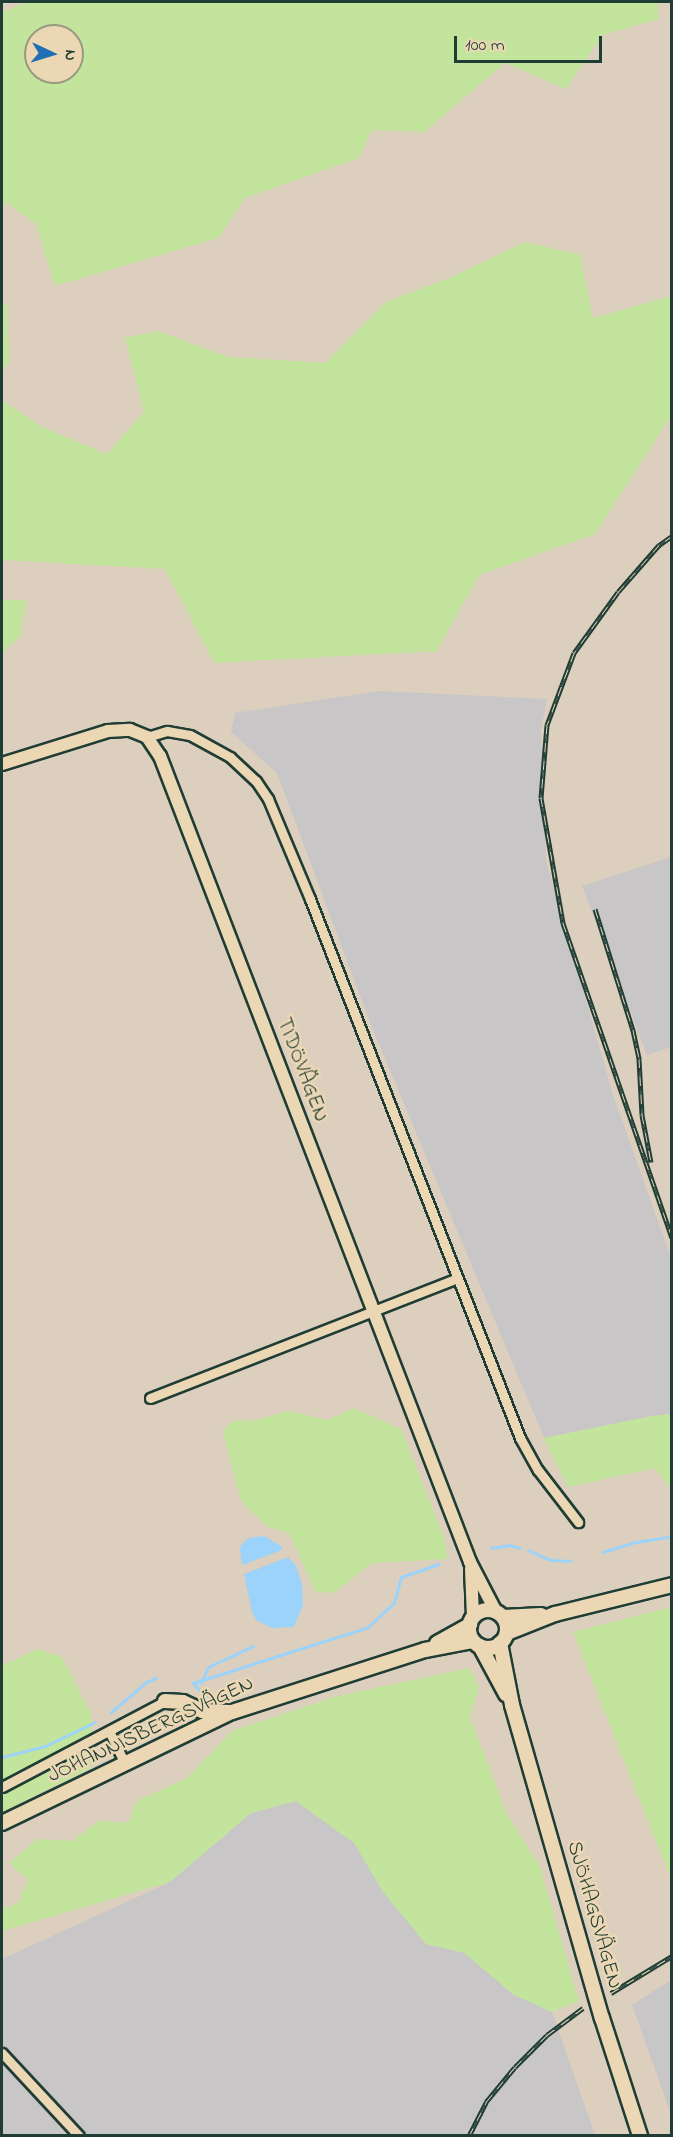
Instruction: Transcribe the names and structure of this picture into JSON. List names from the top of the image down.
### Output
{
  "streets": {
    "main road": ["JOHANNISBERGSVÄGEN", "SJÖHAGSVÄGEN"],
    "street": ["TIDÖVÄGEN"]
  },
  "crossings": [
    ["TIDÖVÄGEN", "JOHANNISBERGSVÄGEN"],
    ["TIDÖVÄGEN", "SJÖHAGSVÄGEN"],
    ["JOHANNISBERGSVÄGEN", "SJÖHAGSVÄGEN"]
  ],
  "scale_bar": "100 m",
  "north": "right"
}
